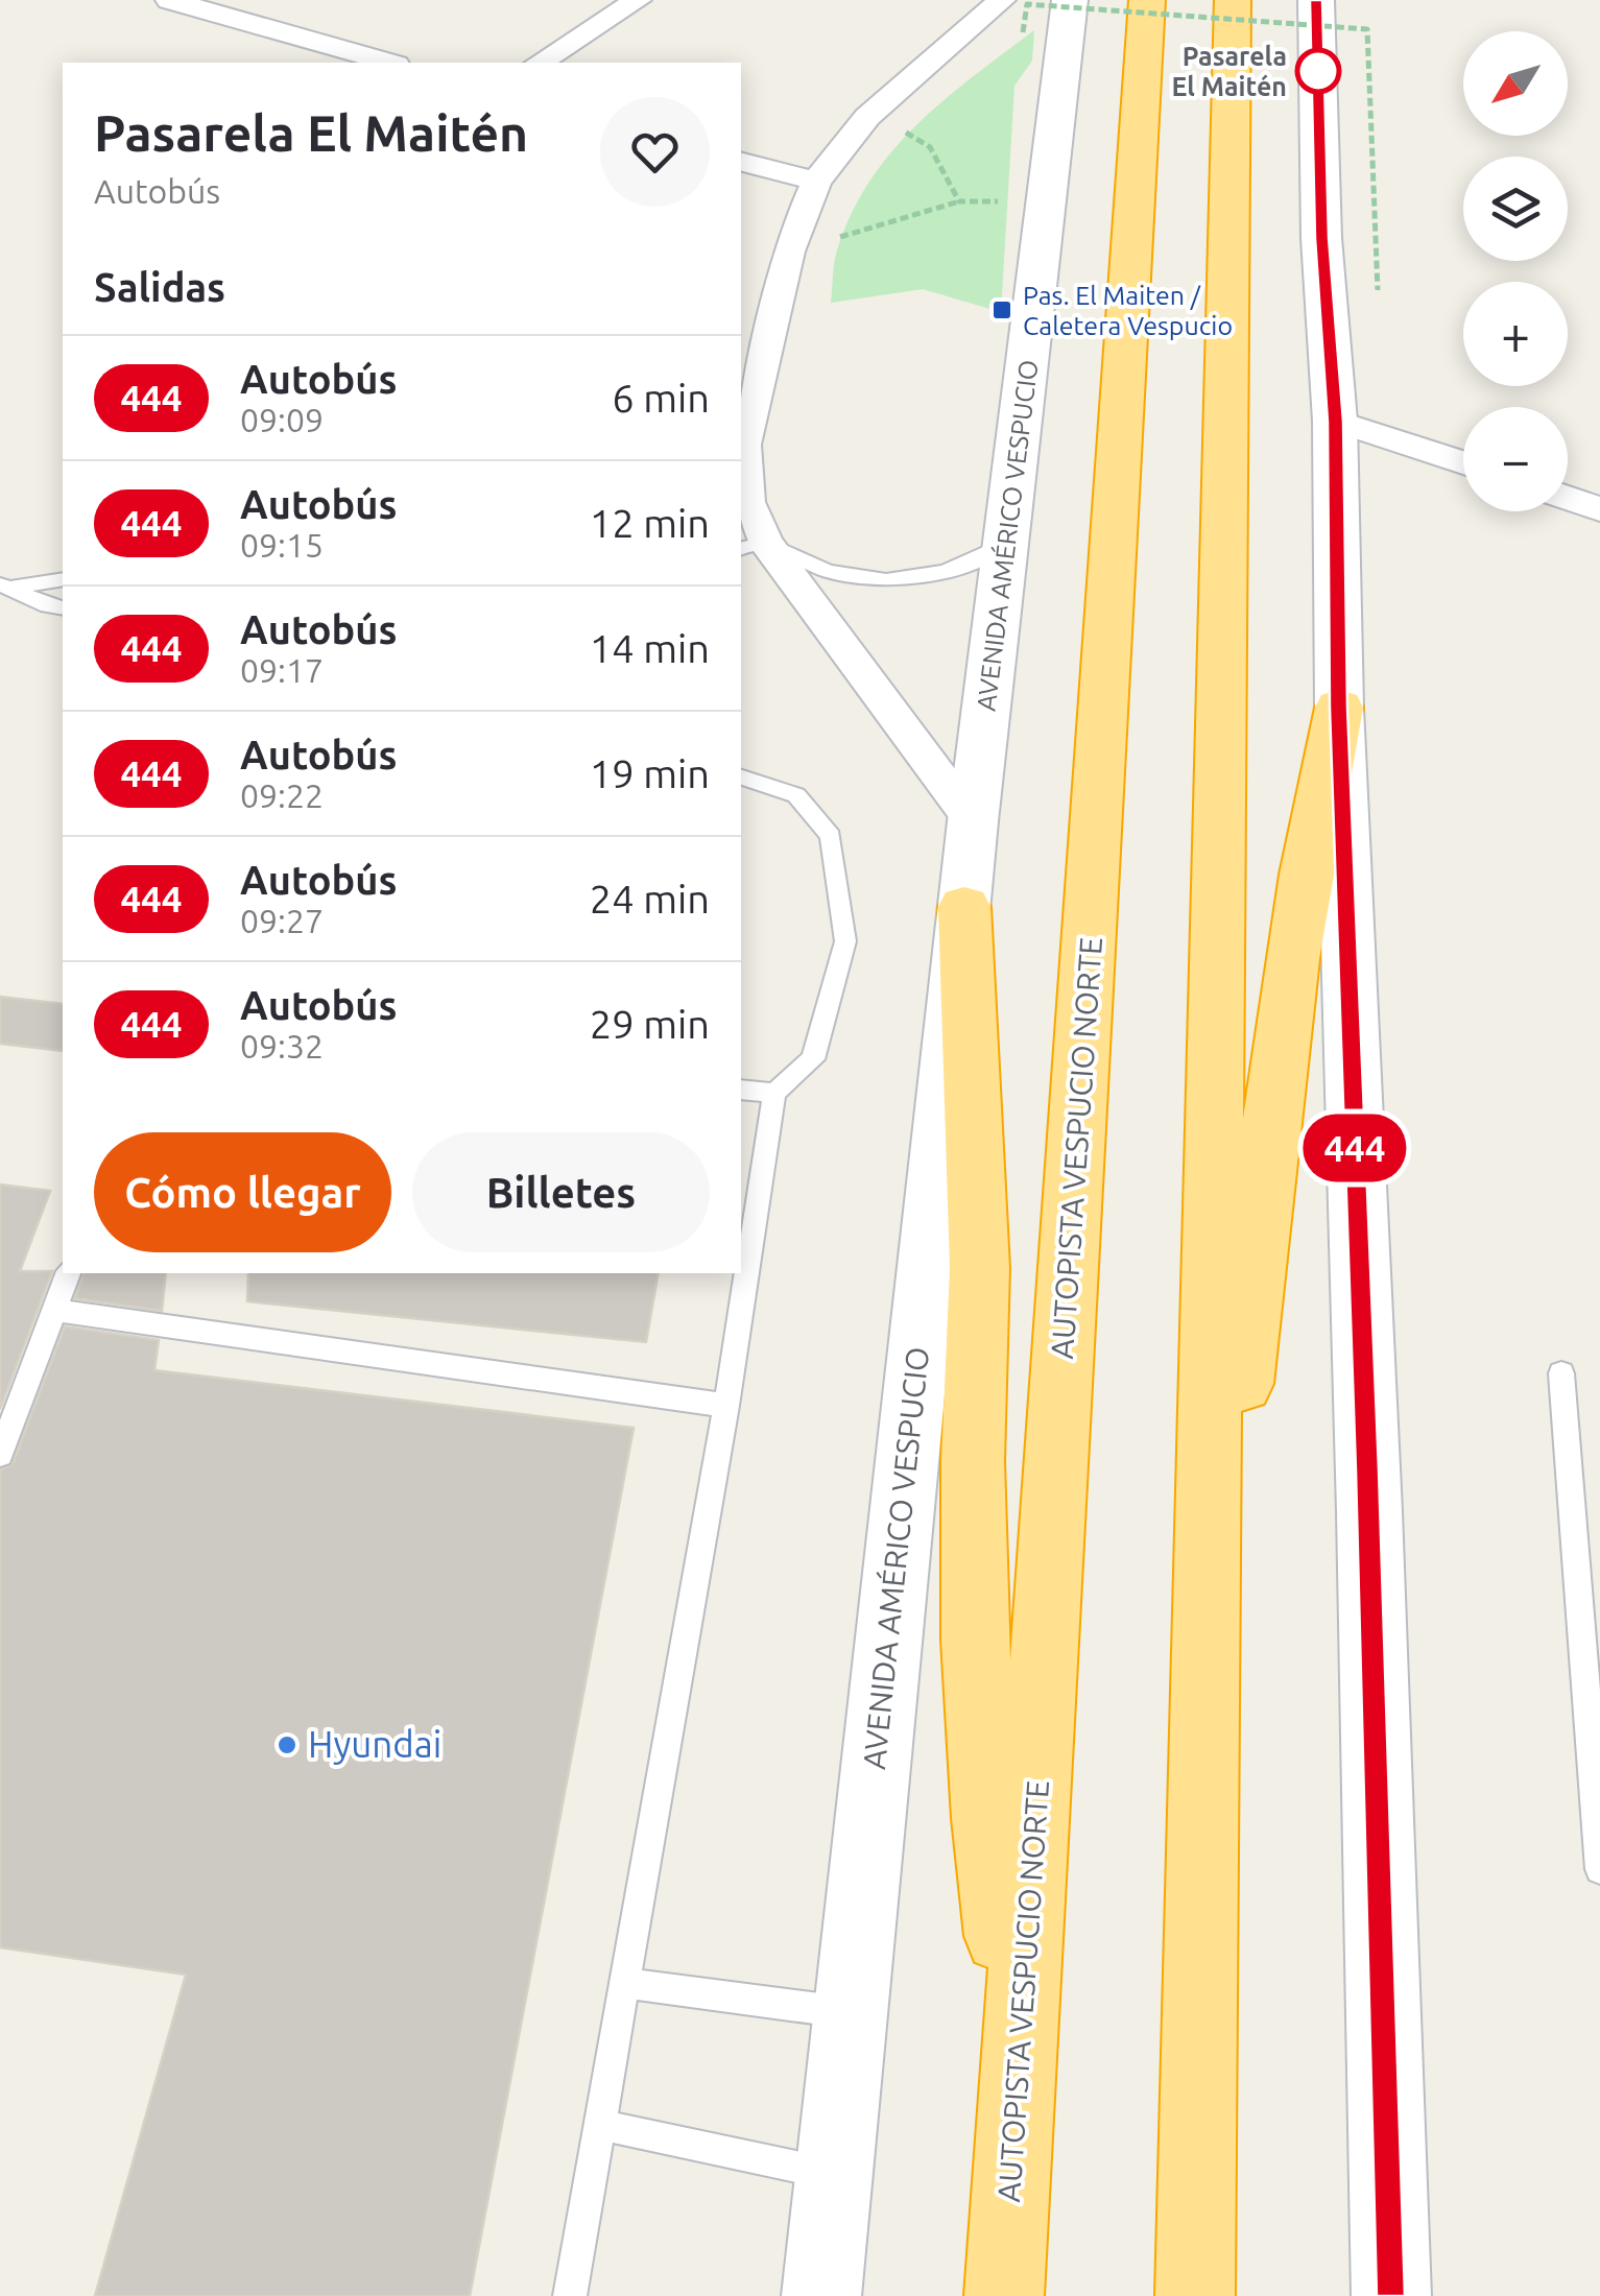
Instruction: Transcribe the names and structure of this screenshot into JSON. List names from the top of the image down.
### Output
{
  "streets": {
    "highway": ["AUTOPISTA VESPUCIO NORTE"],
    "main road": ["AVENIDA AMÉRICO VESPUCIO"]
  },
  "places": {
    "other": ["Pasarela El Maitén", "Hyundai"],
    "transit": ["Pas. El Maiten / Caletera Vespucio"]
  },
  "lines": ["bus line 444"],
  "north": "bottom left",
  "page": {
    "on_map": "444",
    "map_buttons": ["+", "−"],
    "heading": [
      ["Pasarela El Maitén", "Autobús"],
      "Salidas"
    ],
    "list": [
      {
        "mark": "444",
        "name": "Autobús",
        "note": "09:09",
        "value": "6 min"
      },
      {
        "mark": "444",
        "name": "Autobús",
        "note": "09:15",
        "value": "12 min"
      },
      {
        "mark": "444",
        "name": "Autobús",
        "note": "09:17",
        "value": "14 min"
      },
      {
        "mark": "444",
        "name": "Autobús",
        "note": "09:22",
        "value": "19 min"
      },
      {
        "mark": "444",
        "name": "Autobús",
        "note": "09:27",
        "value": "24 min"
      },
      {
        "mark": "444",
        "name": "Autobús",
        "note": "09:32",
        "value": "29 min"
      }
    ],
    "buttons": ["Cómo llegar", "Billetes"]
  }
}
